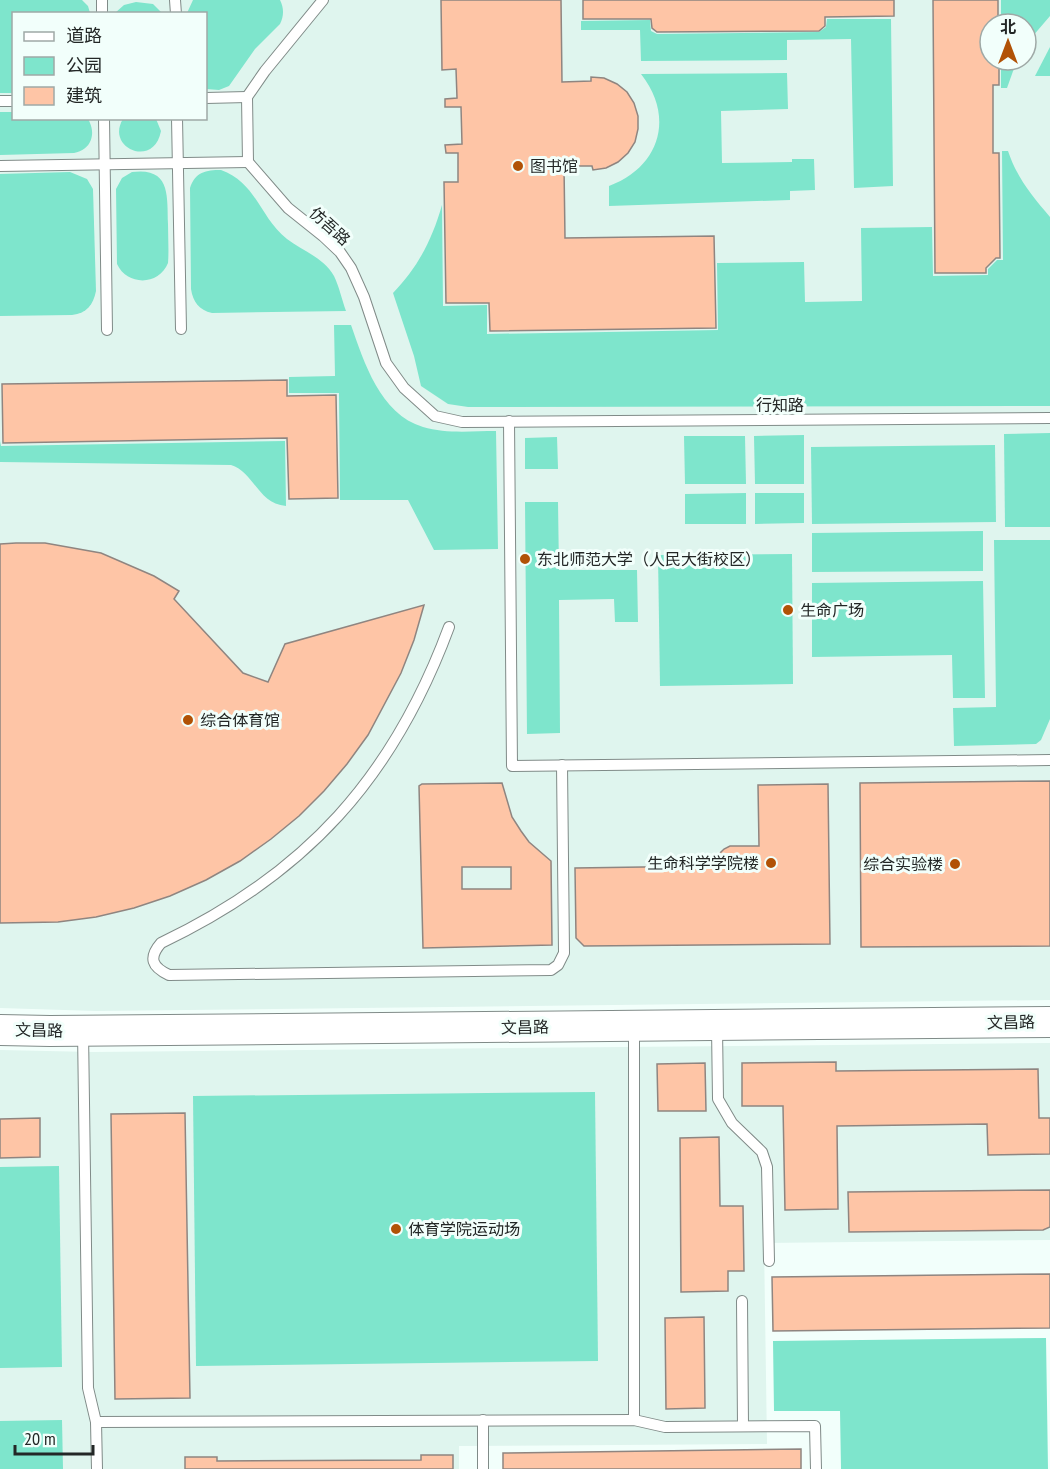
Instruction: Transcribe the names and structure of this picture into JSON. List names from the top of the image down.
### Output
{
  "streets": {
    "street": ["文昌路"],
    "lane": ["仿吾路", "行知路"]
  },
  "crossings": [
    ["仿吾路", "行知路"]
  ],
  "places": [
    "图书馆",
    "东北师范大学（人民大街校区）",
    "生命广场",
    "综合体育馆",
    "生命科学学院楼",
    "综合实验楼",
    "体育学院运动场"
  ],
  "legend": ["道路", "公园", "建筑"],
  "scale_bar": "20 m",
  "north": "top"
}
